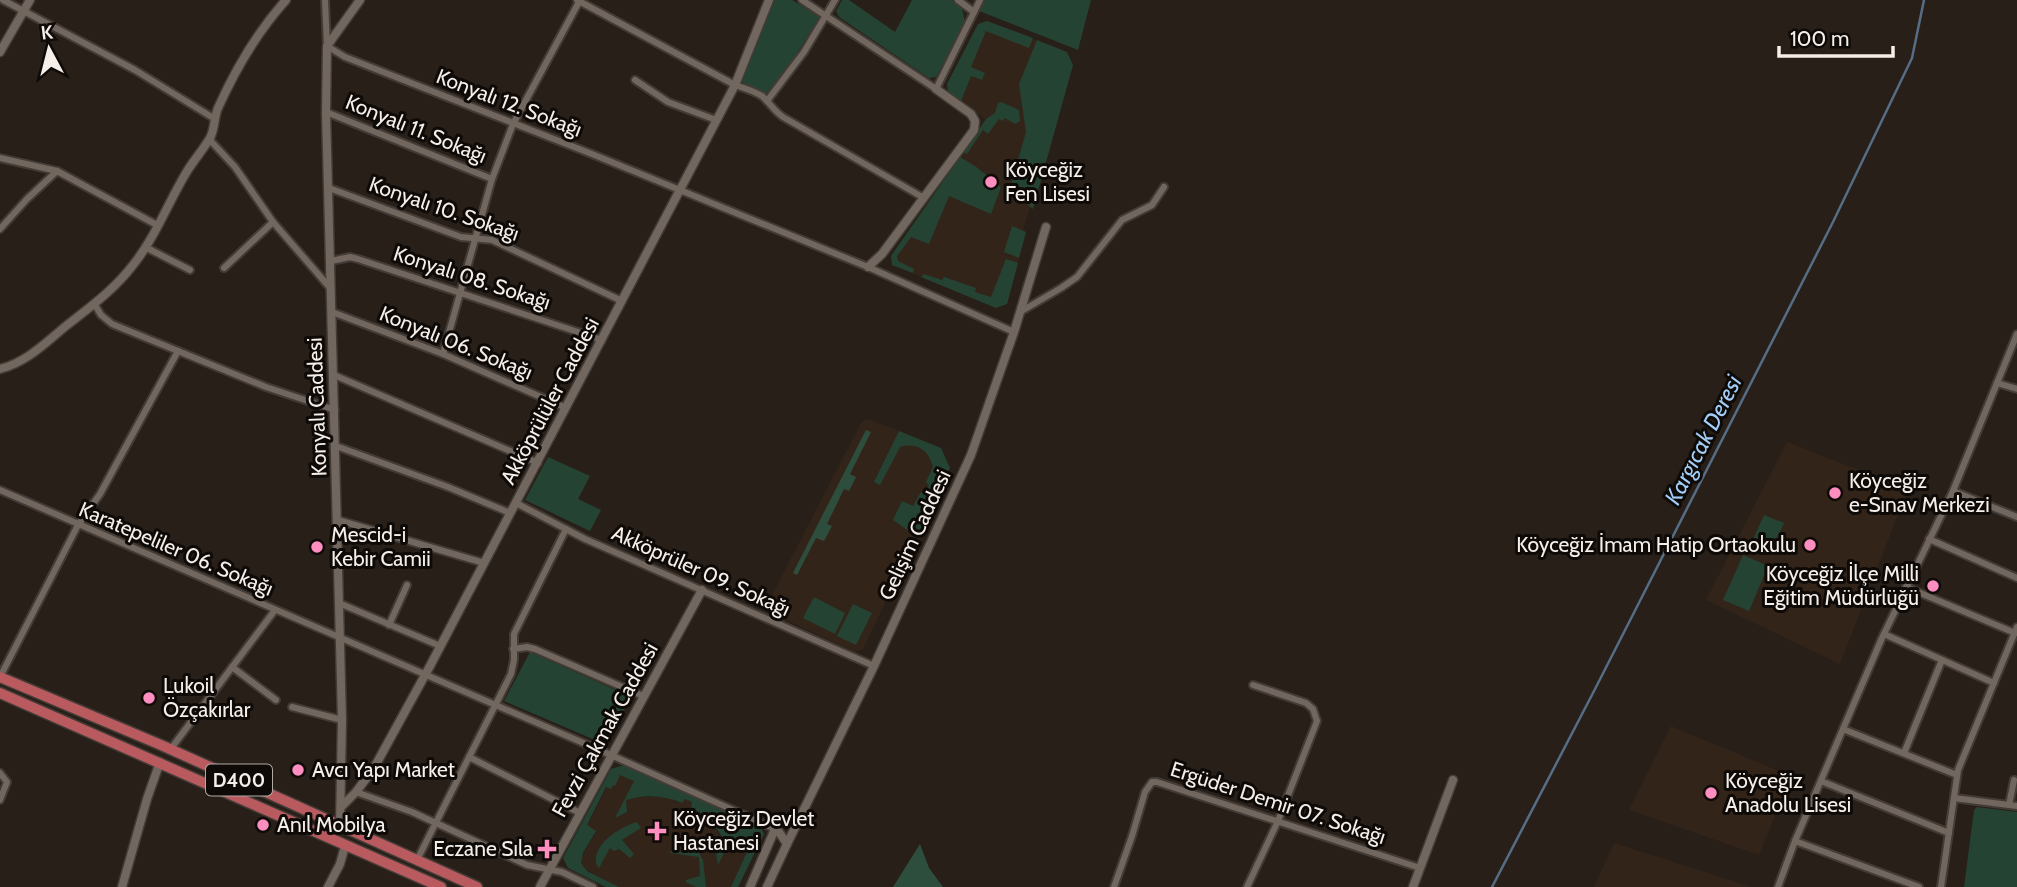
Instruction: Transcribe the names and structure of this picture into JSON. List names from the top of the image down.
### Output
{
  "streets": {
    "highway": ["D400"],
    "street": [
      "Konyalı 12. Sokağı",
      "Konyalı 11. Sokağı",
      "Konyalı 10. Sokağı",
      "Konyalı 08. Sokağı",
      "Konyalı 06. Sokağı",
      "Akköprülüler Caddesi",
      "Konyalı Caddesi",
      "Gelişim Caddesi",
      "Karatepeliler 06. Sokağı",
      "Akköprüler 09. Sokağı",
      "Fevzi Çakmak Caddesi",
      "Ergüder Demir 07. Sokağı"
    ]
  },
  "crossings": [
    ["Konyalı 12. Sokağı", "Akköprülüler Caddesi"],
    ["Konyalı 12. Sokağı", "Konyalı Caddesi"],
    ["Konyalı 12. Sokağı", "Gelişim Caddesi"],
    ["Konyalı 11. Sokağı", "Konyalı Caddesi"],
    ["Konyalı 10. Sokağı", "Akköprülüler Caddesi"],
    ["Konyalı 10. Sokağı", "Konyalı Caddesi"],
    ["Konyalı 08. Sokağı", "Akköprülüler Caddesi"],
    ["Konyalı 08. Sokağı", "Konyalı Caddesi"],
    ["Konyalı 06. Sokağı", "Akköprülüler Caddesi"],
    ["Konyalı 06. Sokağı", "Konyalı Caddesi"],
    ["Akköprülüler Caddesi", "Konyalı Caddesi"],
    ["Akköprülüler Caddesi", "Karatepeliler 06. Sokağı"],
    ["Akköprülüler Caddesi", "Akköprüler 09. Sokağı"],
    ["Konyalı Caddesi", "Karatepeliler 06. Sokağı"],
    ["Konyalı Caddesi", "D400"],
    ["Gelişim Caddesi", "Akköprüler 09. Sokağı"],
    ["Karatepeliler 06. Sokağı", "Fevzi Çakmak Caddesi"],
    ["Akköprüler 09. Sokağı", "Fevzi Çakmak Caddesi"]
  ],
  "water": ["Kargıcak Deresi"],
  "places": {
    "other": [
      "Köyceğiz Fen Lisesi",
      "Köyceğiz e-Sınav Merkezi",
      "Köyceğiz İmam Hatip Ortaokulu",
      "Mescid-i Kebir Camii",
      "Köyceğiz İlçe Milli Eğitim Müdürlüğü",
      "Lukoil Özçakırlar",
      "Avcı Yapı Market",
      "Köyceğiz Anadolu Lisesi",
      "Anıl Mobilya"
    ],
    "health": ["Köyceğiz Devlet Hastanesi", "Eczane Sıla"]
  },
  "scale_bar": "100 m",
  "north": "top"
}
